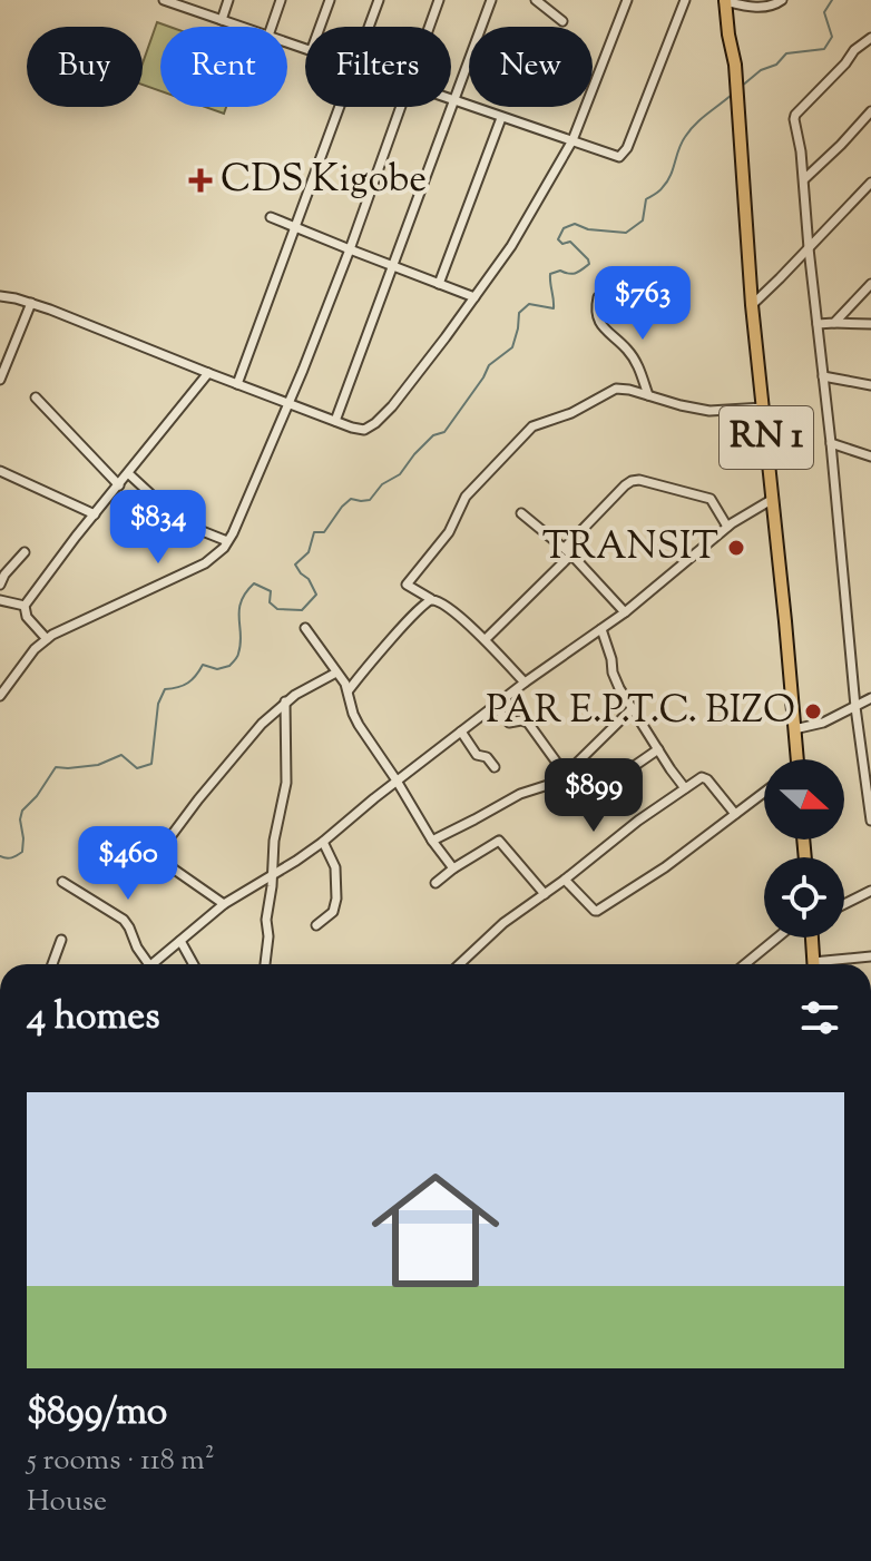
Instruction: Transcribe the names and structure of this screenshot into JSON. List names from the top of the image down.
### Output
{
  "streets": {
    "highway": ["RN 1"]
  },
  "places": {
    "health": ["CDS Kigobe"],
    "other": ["TRANSIT", "PAR E.P.T.C. BIZO"]
  },
  "north": "right",
  "page": {
    "chip": [
      "Buy",
      "Rent",
      "Filters",
      "New"
    ],
    "price": [
      "$763",
      "$834",
      "$899",
      "$460"
    ],
    "heading": "4 homes",
    "list": [
      {
        "name": "$899/mo",
        "note": "5 rooms · 118 m² · House"
      }
    ]
  }
}
